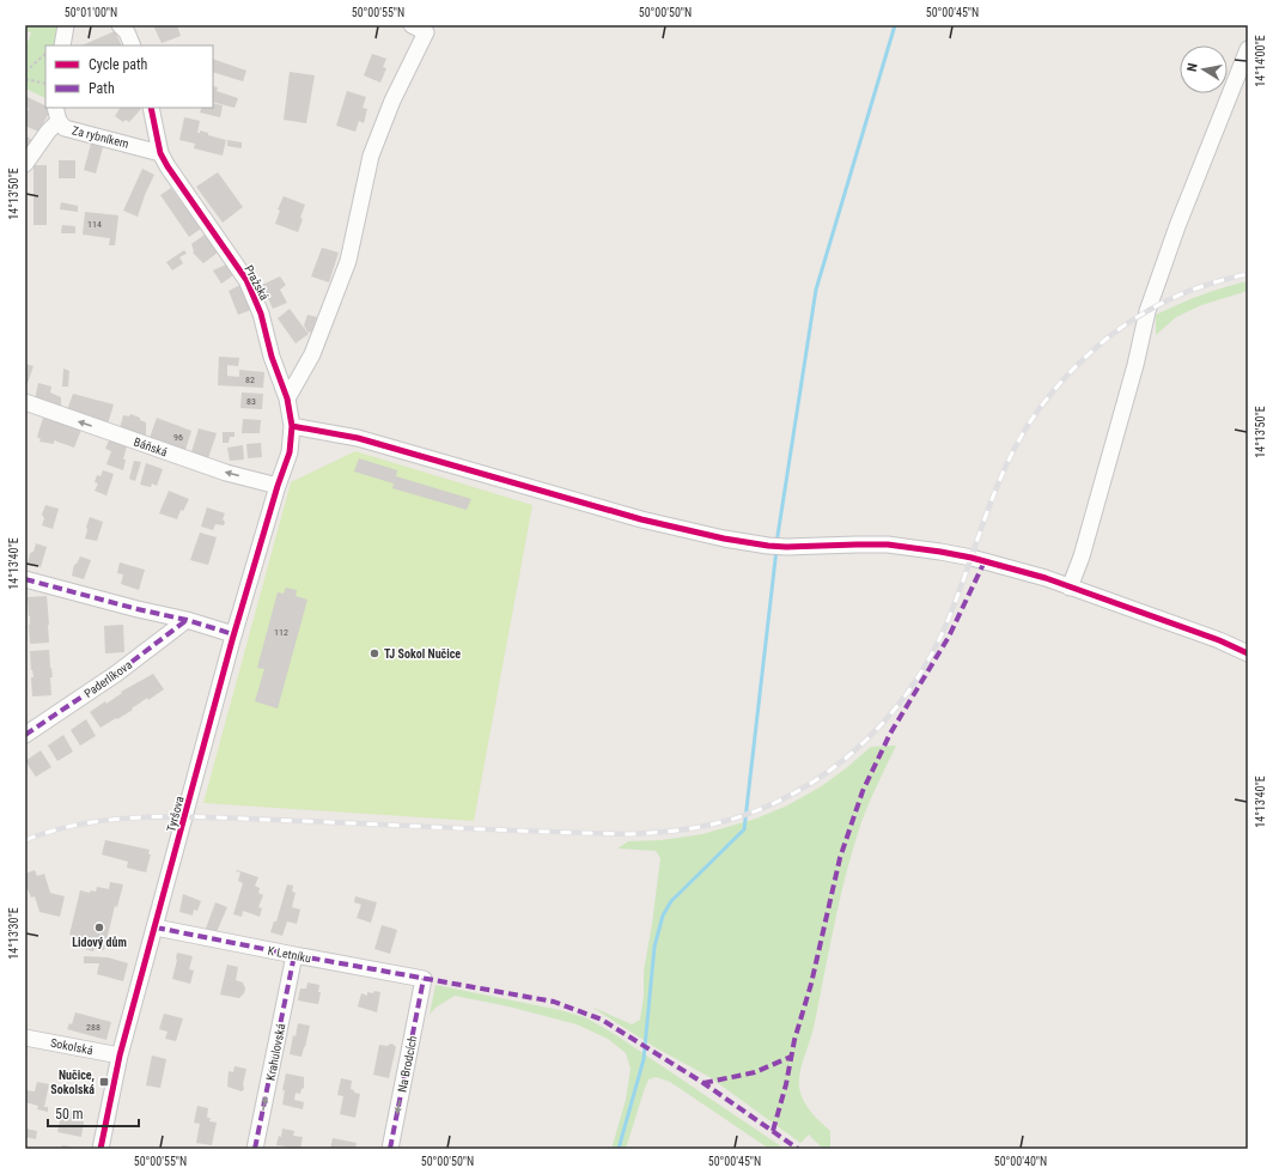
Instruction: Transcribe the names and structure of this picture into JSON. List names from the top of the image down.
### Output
{
  "streets": {
    "street": [
      "Za rybníkem",
      "Pražská",
      "Báňská",
      "Paderlíkova",
      "Tyršova",
      "K Letníku",
      "Sokolská",
      "Krahulovská",
      "Na Brodcích"
    ]
  },
  "crossings": [
    ["Za rybníkem", "Pražská"],
    ["Pražská", "Báňská"],
    ["Pražská", "Tyršova"],
    ["Báňská", "Tyršova"],
    ["Tyršova", "K Letníku"],
    ["Tyršova", "Sokolská"],
    ["K Letníku", "Krahulovská"],
    ["K Letníku", "Na Brodcích"]
  ],
  "one_way": ["Báňská", "Krahulovská", "Na Brodcích"],
  "places": {
    "other": ["TJ Sokol Nučice", "Lidový dům"],
    "transit": ["Nučice, Sokolská"]
  },
  "house_numbers": [
    "114",
    "82",
    "83",
    "96",
    "112",
    "288"
  ],
  "legend": ["Cycle path", "Path"],
  "scale_bar": "50 m",
  "north": "left",
  "coordinates": [
    "50°01'00\"N",
    "50°00'55\"N",
    "50°00'50\"N",
    "50°00'45\"N",
    "14°14'00\"E",
    "14°13'50\"E",
    "14°13'40\"E",
    "14°13'30\"E",
    "50°00'40\"N"
  ]
}
